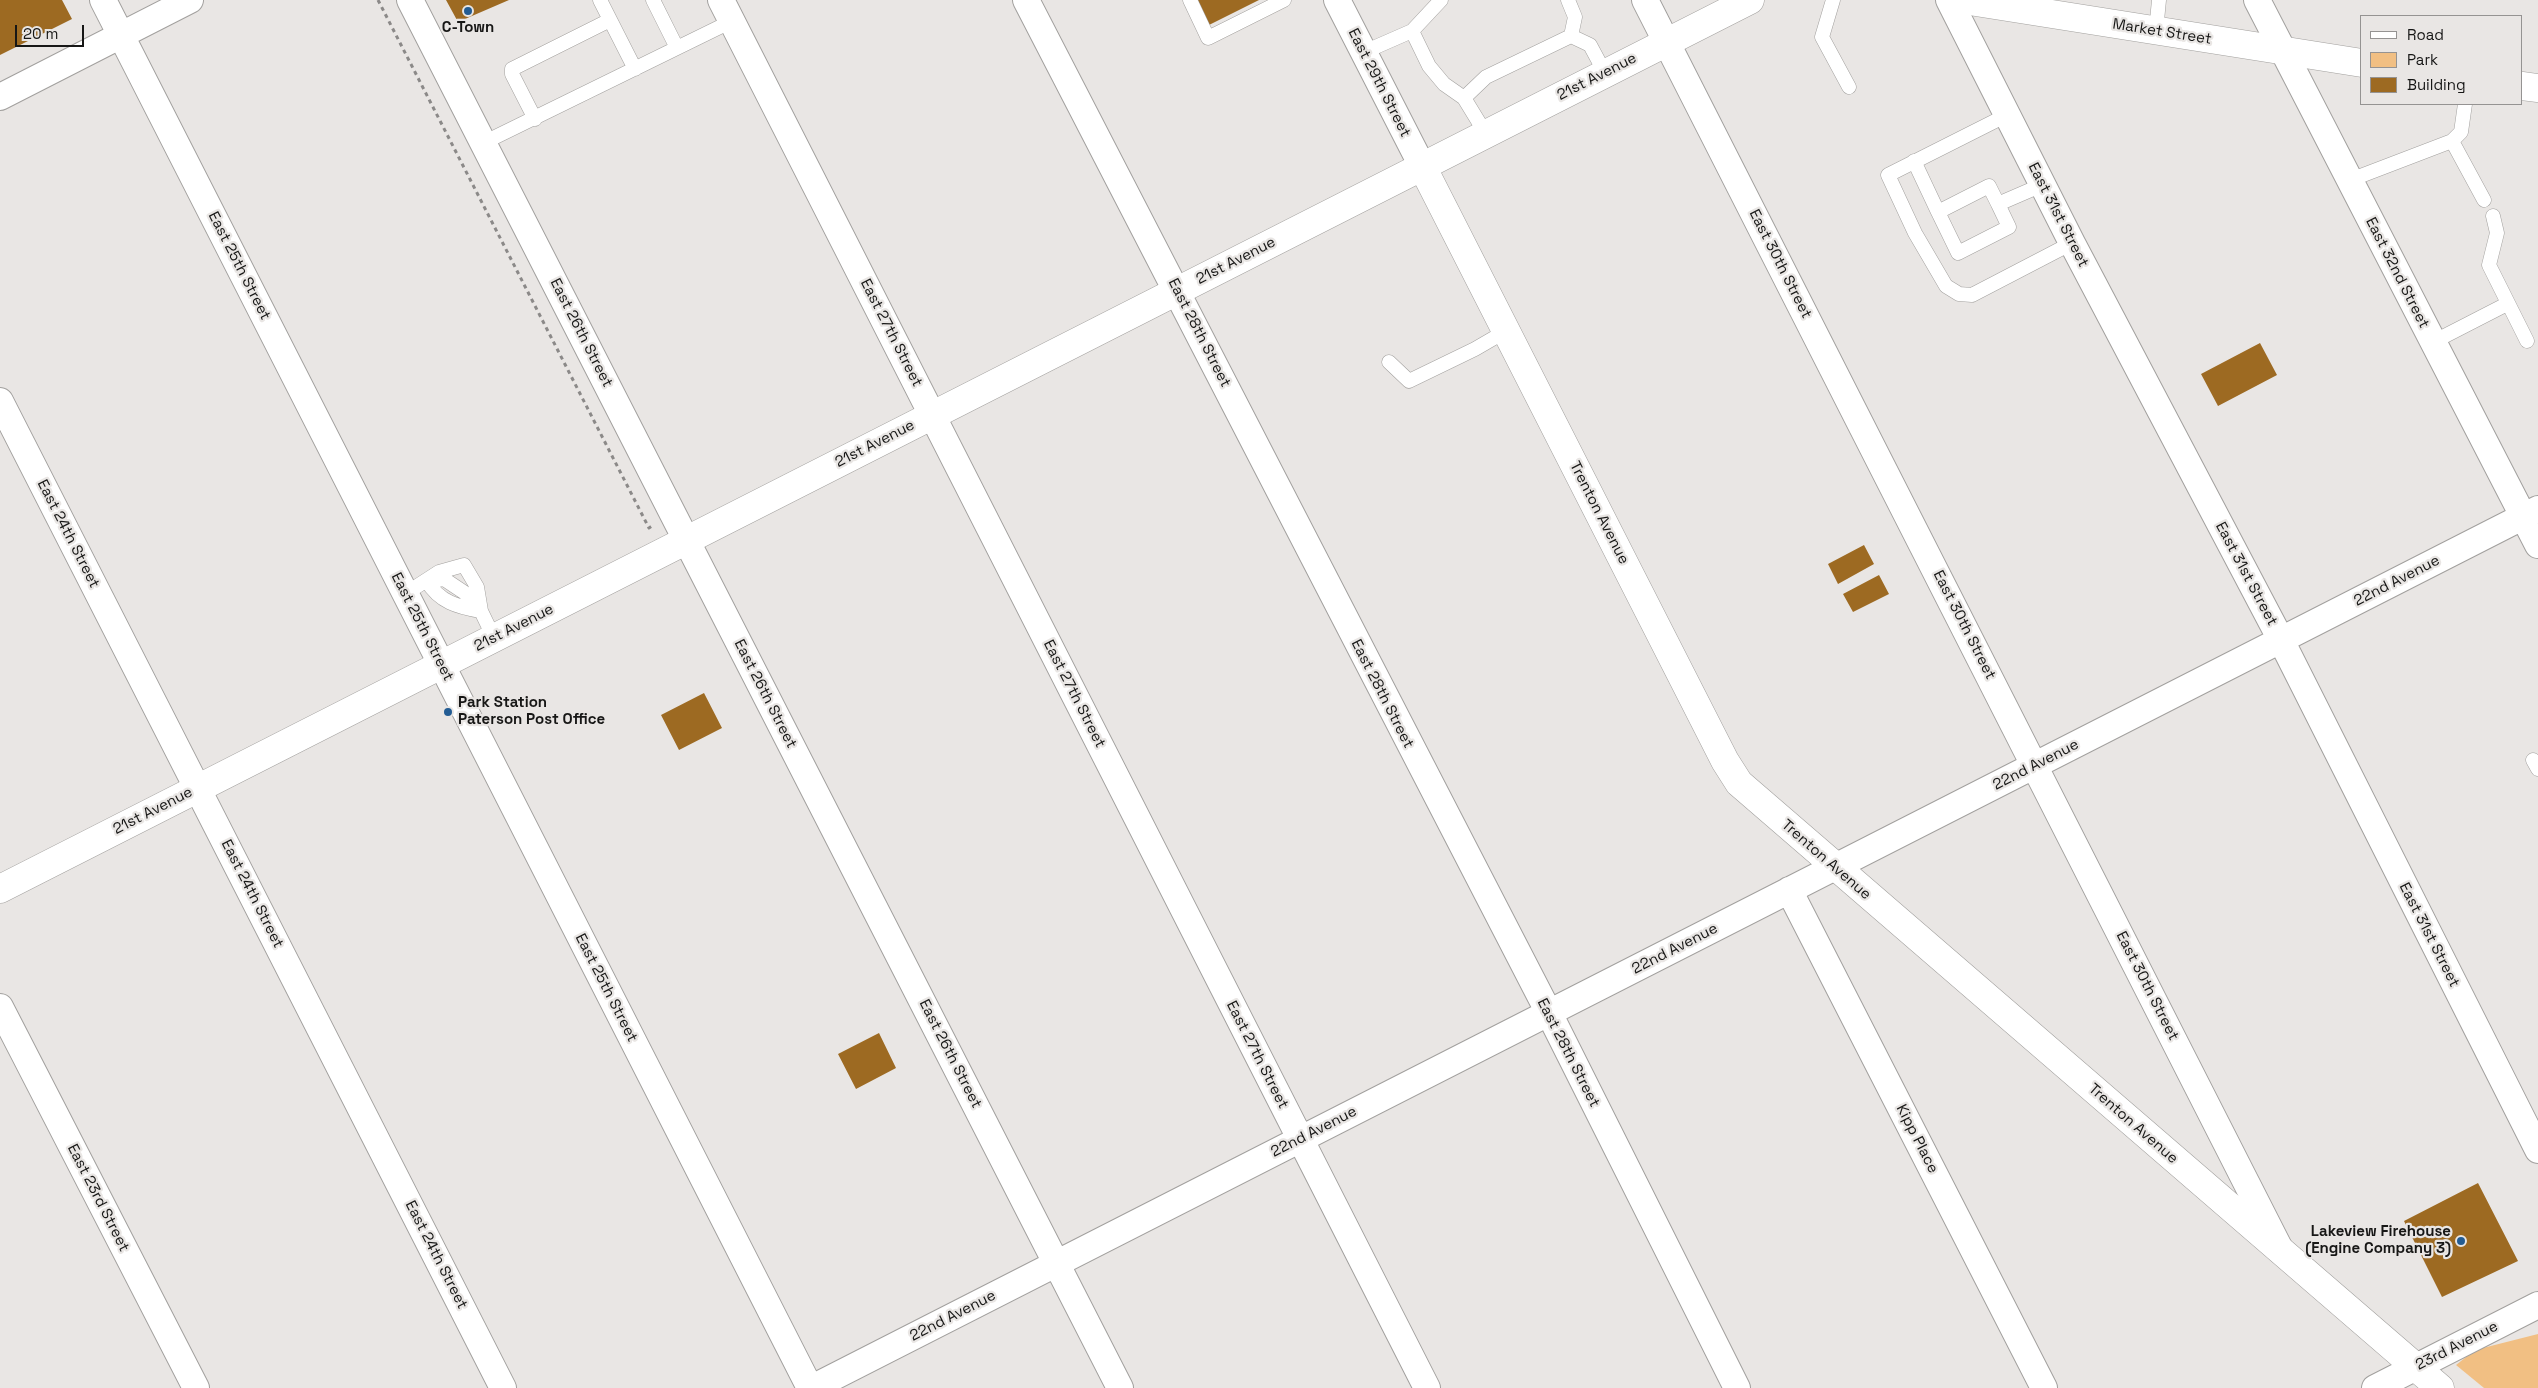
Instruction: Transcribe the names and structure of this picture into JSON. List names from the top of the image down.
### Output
{
  "streets": {
    "street": [
      "Market Street",
      "21st Avenue",
      "East 29th Street",
      "East 31st Street",
      "East 30th Street",
      "East 25th Street",
      "East 32nd Street",
      "East 26th Street",
      "East 27th Street",
      "East 28th Street",
      "Trenton Avenue",
      "East 24th Street",
      "22nd Avenue",
      "Kipp Place",
      "East 23rd Street",
      "23rd Avenue"
    ]
  },
  "crossings": [
    ["Market Street", "East 32nd Street"],
    ["21st Avenue", "East 29th Street"],
    ["21st Avenue", "East 30th Street"],
    ["21st Avenue", "East 25th Street"],
    ["21st Avenue", "East 26th Street"],
    ["21st Avenue", "East 27th Street"],
    ["21st Avenue", "East 28th Street"],
    ["21st Avenue", "Trenton Avenue"],
    ["21st Avenue", "East 24th Street"],
    ["East 29th Street", "Trenton Avenue"],
    ["East 31st Street", "22nd Avenue"],
    ["East 30th Street", "Trenton Avenue"],
    ["East 30th Street", "22nd Avenue"],
    ["East 25th Street", "22nd Avenue"],
    ["East 32nd Street", "22nd Avenue"],
    ["East 26th Street", "22nd Avenue"],
    ["East 27th Street", "22nd Avenue"],
    ["East 28th Street", "22nd Avenue"],
    ["Trenton Avenue", "22nd Avenue"],
    ["Trenton Avenue", "23rd Avenue"],
    ["22nd Avenue", "Kipp Place"]
  ],
  "places": ["C-Town", "Park Station Paterson Post Office", "Lakeview Firehouse (Engine Company 3)"],
  "legend": ["Road", "Park", "Building"],
  "scale_bar": "20 m"
}
